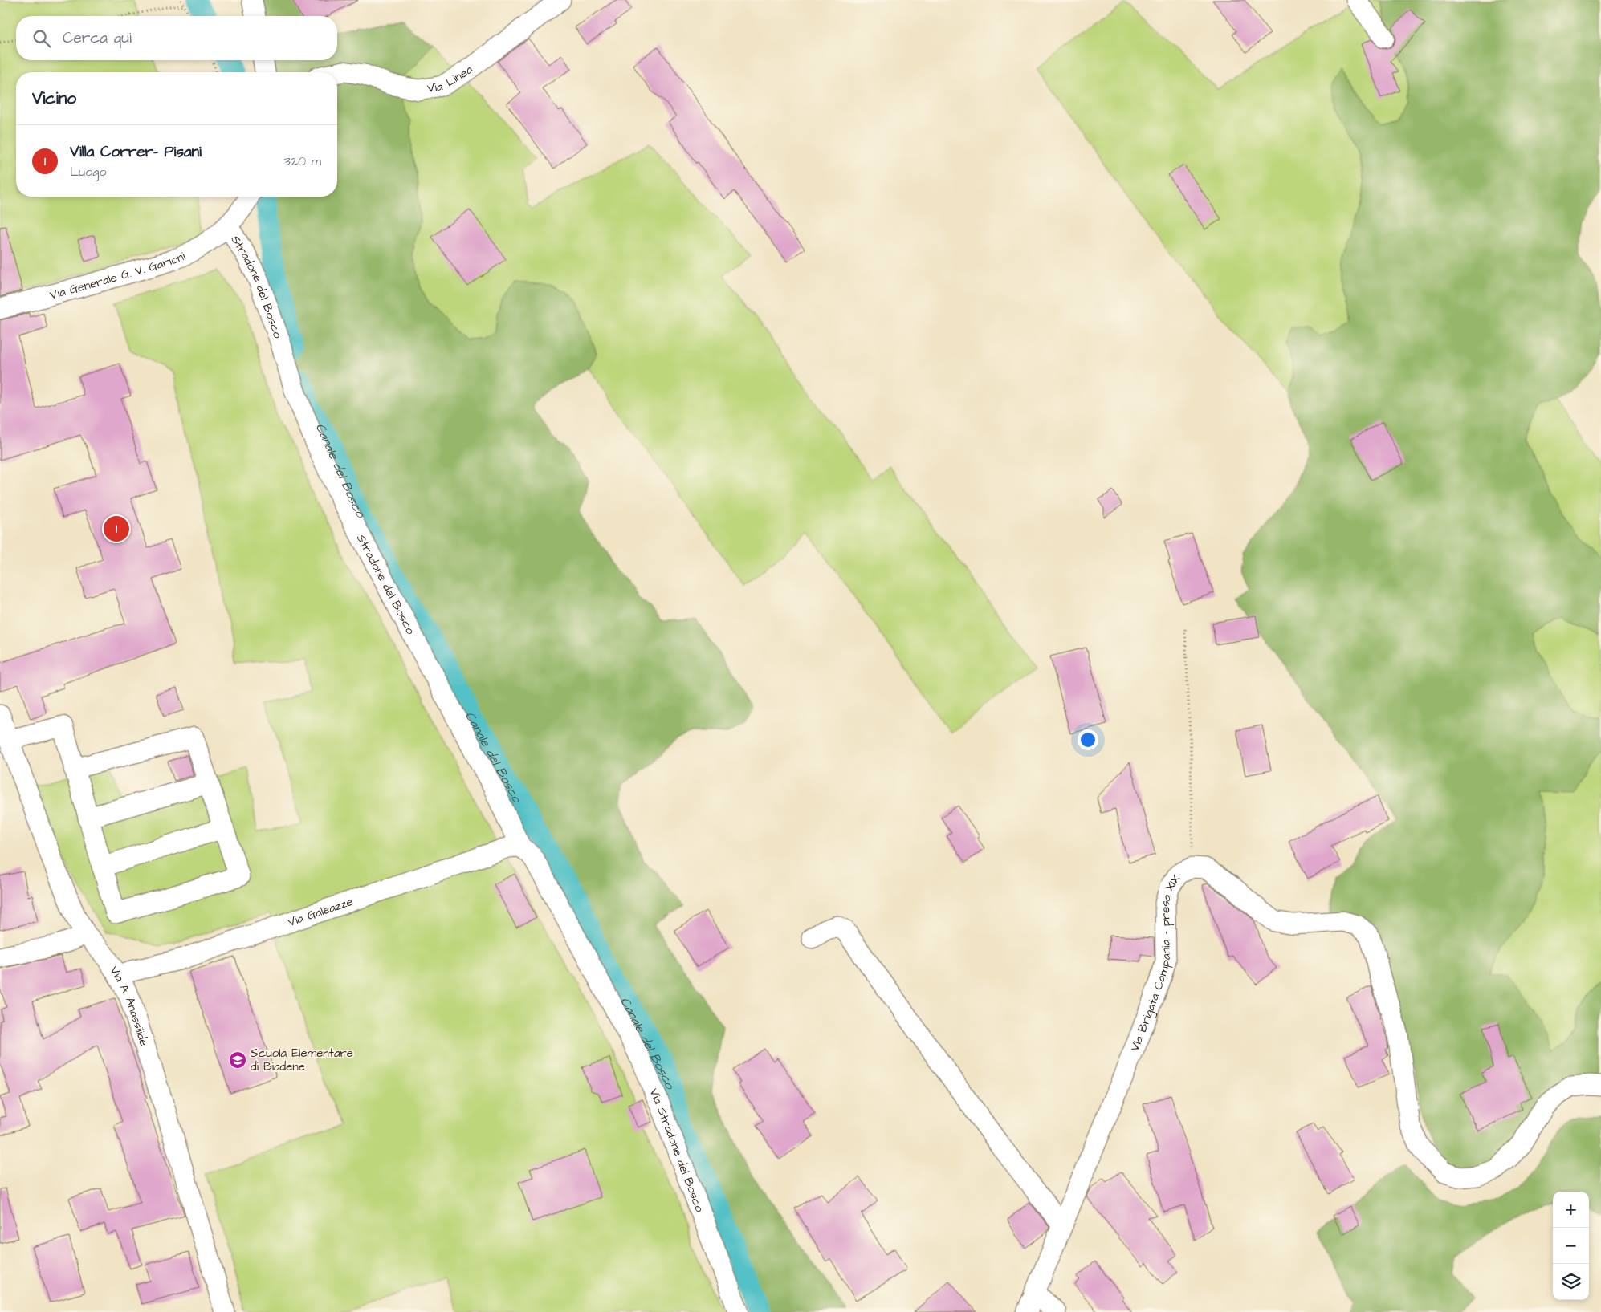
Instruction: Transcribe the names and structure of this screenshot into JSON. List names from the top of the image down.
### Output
{
  "streets": {
    "street": [
      "Via Linea",
      "Via Generale G. V. Garioni",
      "Stradone del Bosco",
      "Via Galeazze",
      "Via Brigata Campania - presa XIX",
      "Via A. Anassilide",
      "Via Stradone del Bosco"
    ]
  },
  "crossings": [
    ["Via Generale G. V. Garioni", "Stradone del Bosco"],
    ["Stradone del Bosco", "Via Galeazze"],
    ["Stradone del Bosco", "Via Stradone del Bosco"],
    ["Via Galeazze", "Via A. Anassilide"],
    ["Via Galeazze", "Via Stradone del Bosco"]
  ],
  "water": ["Canale del Bosco"],
  "places": {
    "school or university": ["Scuola Elementare di Biadene"]
  },
  "page": {
    "search": "Cerca qui",
    "heading": "Vicino",
    "list": [
      {
        "mark": "1",
        "name": "Villa Correr- Pisani",
        "note": "Luogo",
        "value": "320 m"
      }
    ],
    "pins": "1",
    "map_buttons": ["+", "−"]
  }
}
